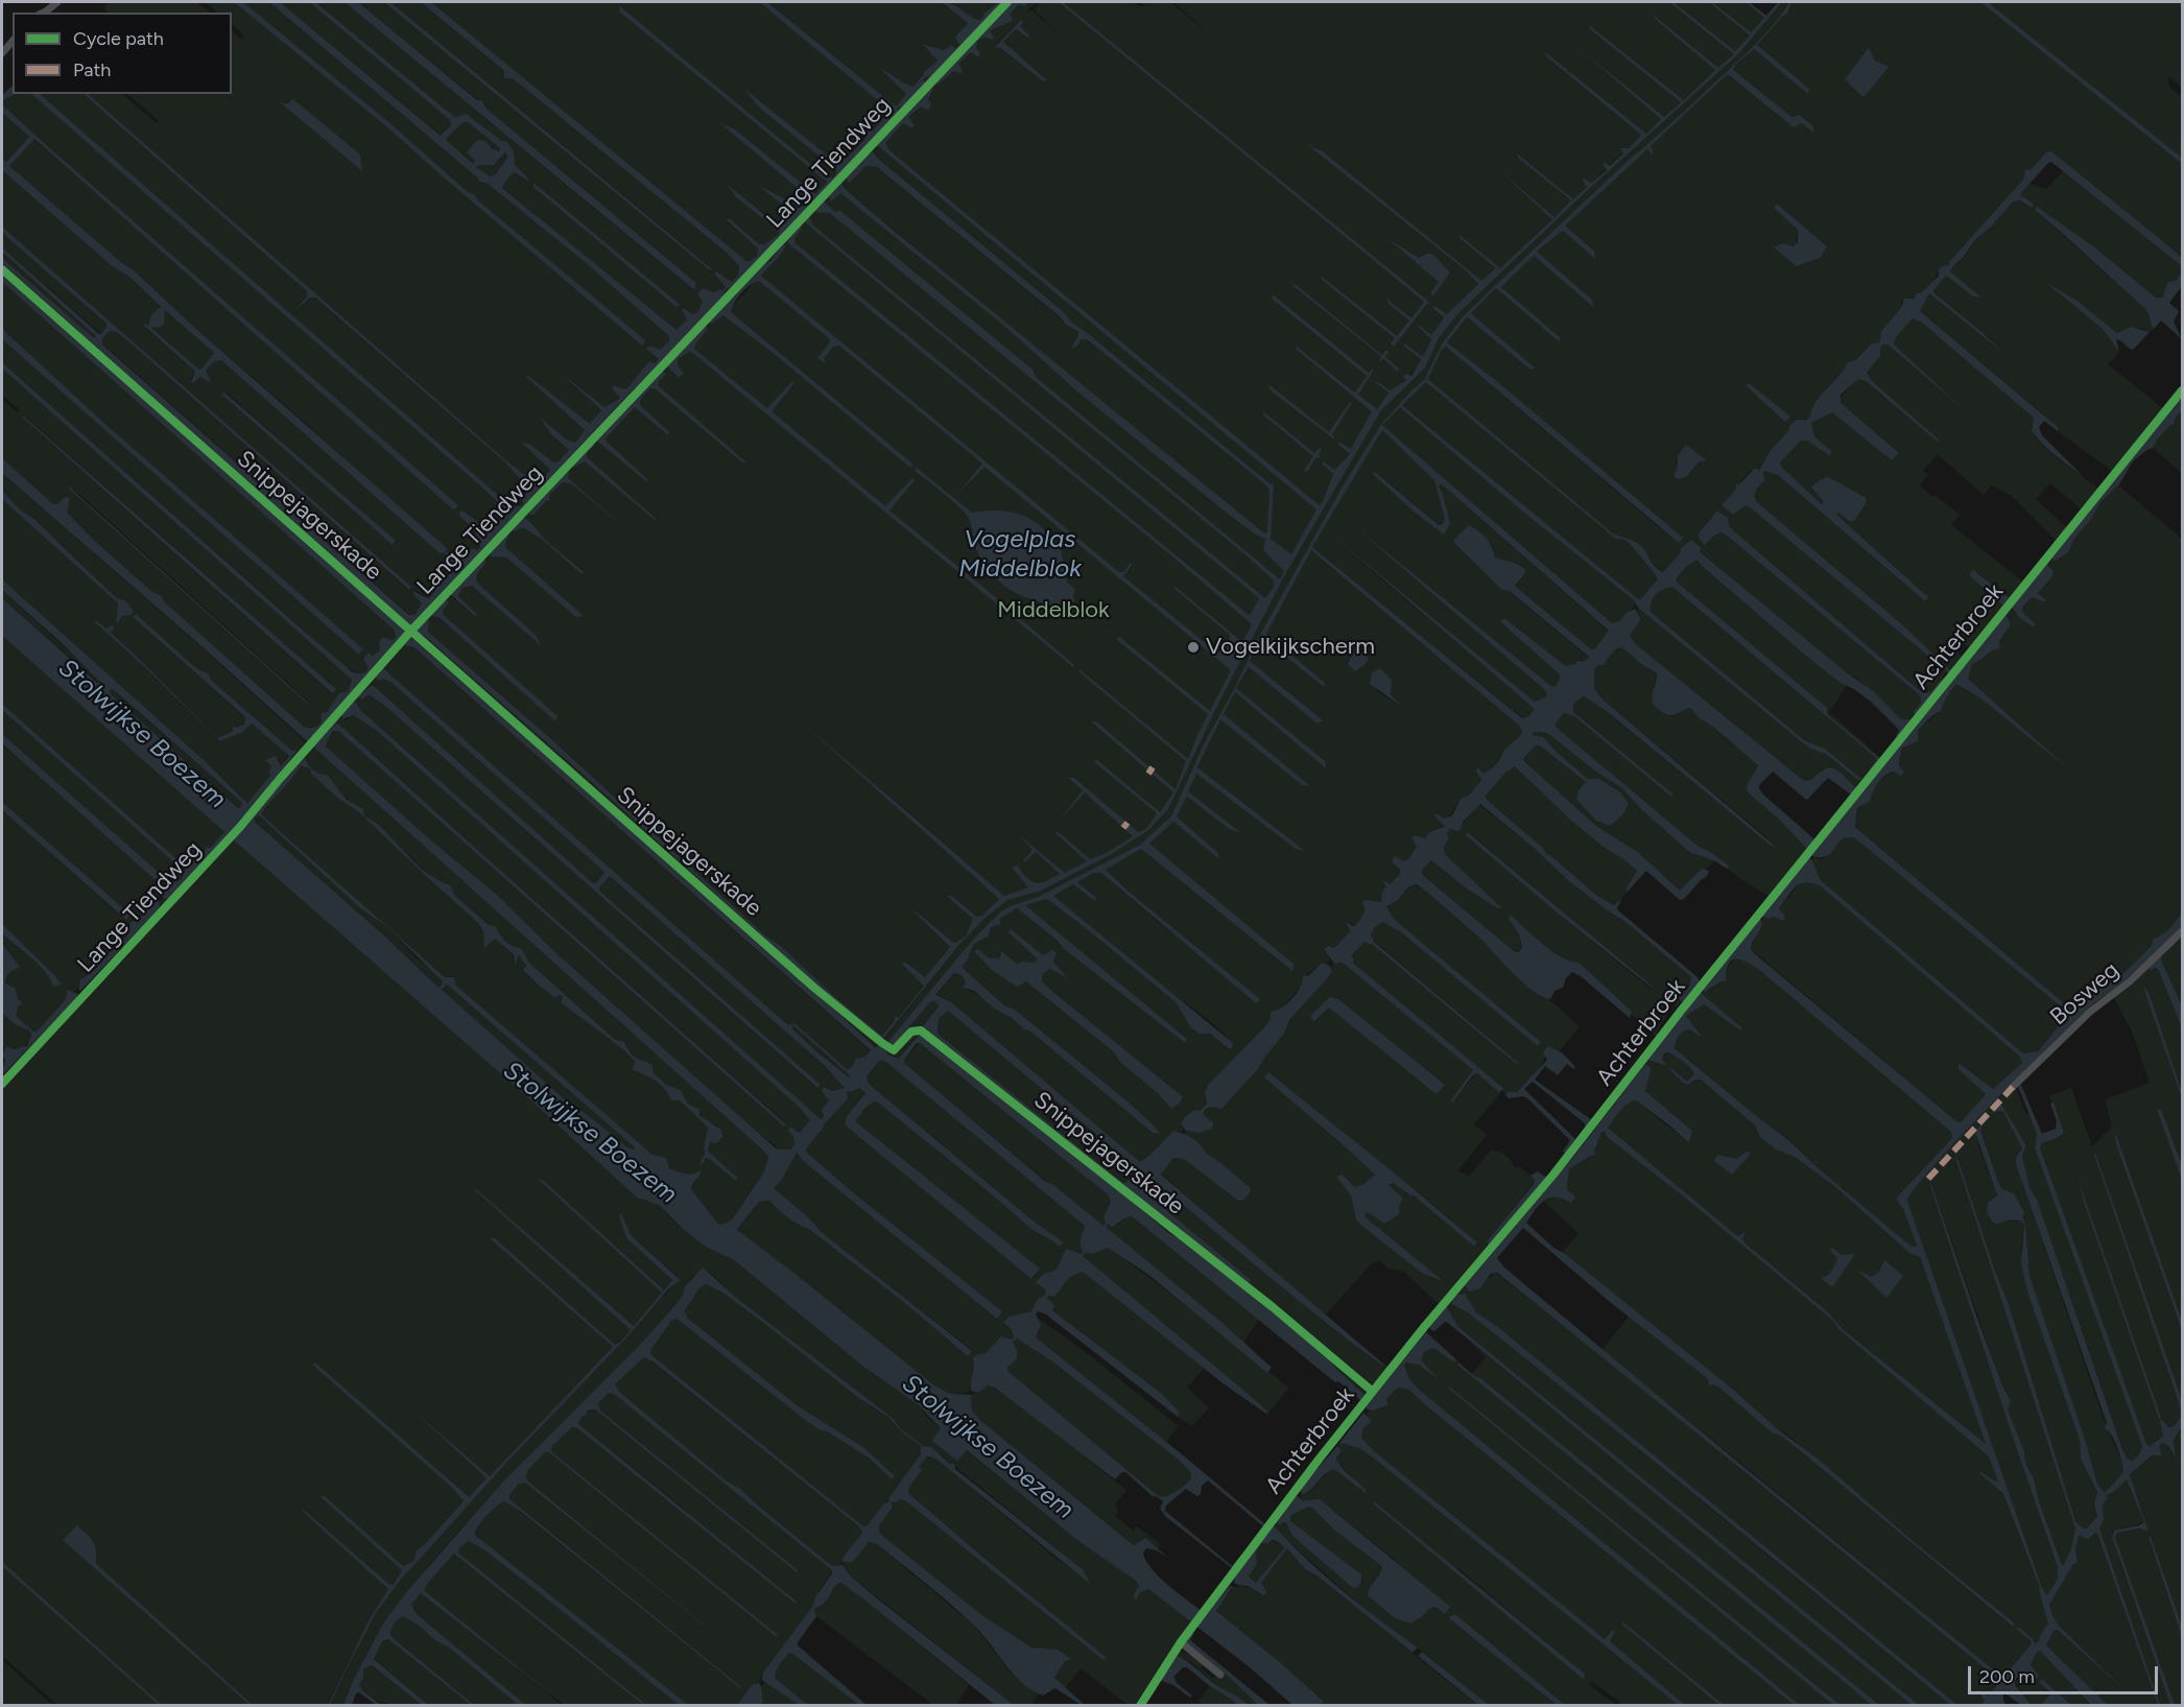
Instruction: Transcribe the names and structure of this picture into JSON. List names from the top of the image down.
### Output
{
  "streets": {
    "street": ["Lange Tiendweg", "Achterbroek", "Bosweg"],
    "cycle path": ["Snippejagerskade"]
  },
  "water": ["Vogelplas Middelblok", "Stolwijkse Boezem"],
  "parks": ["Middelblok"],
  "places": ["Vogelkijkscherm"],
  "legend": ["Cycle path", "Path"],
  "scale_bar": "200 m"
}
